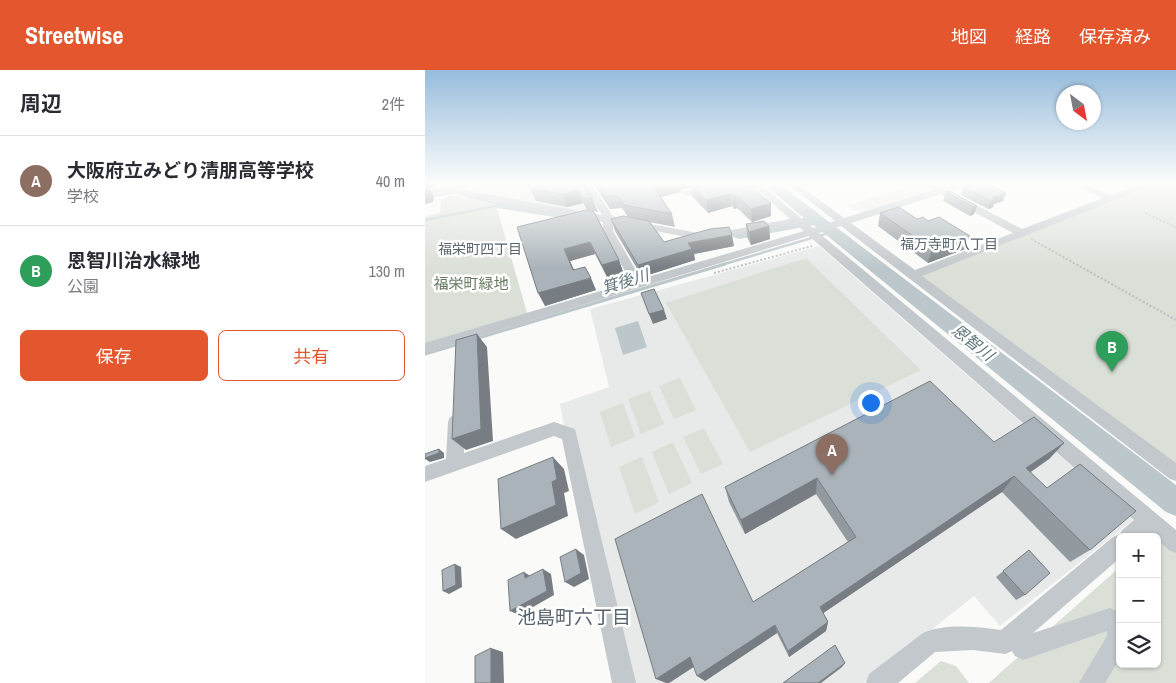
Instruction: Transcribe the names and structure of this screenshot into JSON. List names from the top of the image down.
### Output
{
  "districts": ["福万寺町八丁目", "福栄町四丁目", "池島町六丁目"],
  "water": ["箕後川", "恩智川"],
  "parks": ["福栄町緑地"],
  "north": "bottom right",
  "page": {
    "header": "Streetwise",
    "nav": ["地図", "経路", "保存済み"],
    "heading": ["周辺", "2件"],
    "list": [
      {
        "mark": "A",
        "name": "大阪府立みどり清朋高等学校",
        "note": "学校",
        "value": "40 m"
      },
      {
        "mark": "B",
        "name": "恩智川治水緑地",
        "note": "公園",
        "value": "130 m"
      }
    ],
    "buttons": ["保存", "共有"],
    "pins": ["B", "A"],
    "map_buttons": ["+", "−"]
  }
}
